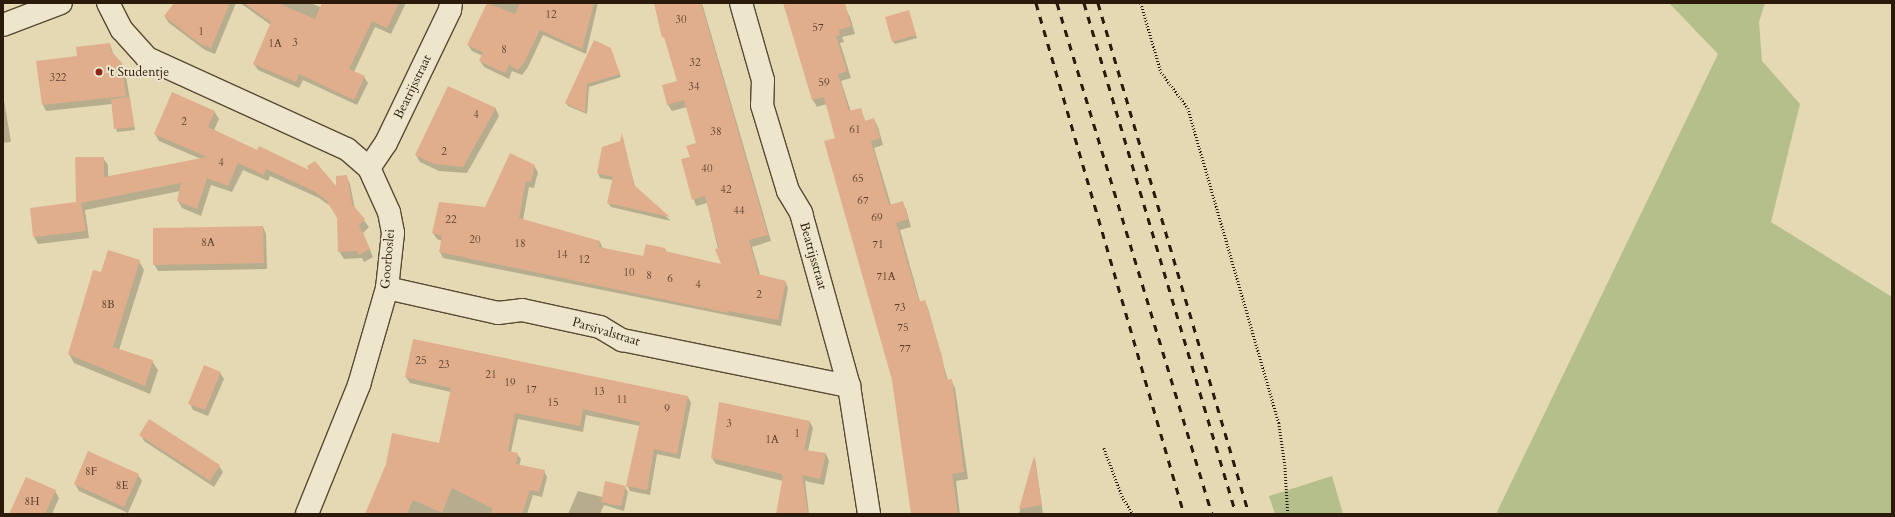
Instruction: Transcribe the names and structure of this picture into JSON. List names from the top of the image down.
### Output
{
  "streets": {
    "street": ["Beatrijsstraat", "Goorboslei", "Parsivalstraat"]
  },
  "crossings": [
    ["Beatrijsstraat", "Goorboslei"],
    ["Beatrijsstraat", "Parsivalstraat"],
    ["Goorboslei", "Parsivalstraat"]
  ],
  "places": ["'t Studentje"],
  "house_numbers": [
    "12",
    "30",
    "57",
    "1",
    "3",
    "1A",
    "8",
    "32",
    "322",
    "59",
    "34",
    "4",
    "2",
    "61",
    "38",
    "2",
    "4",
    "40",
    "65",
    "42",
    "67",
    "44",
    "69",
    "22",
    "20",
    "8A",
    "18",
    "71",
    "14",
    "12",
    "10",
    "8",
    "71A",
    "6",
    "4",
    "2",
    "8B",
    "73",
    "75",
    "77",
    "25",
    "23",
    "21",
    "19",
    "17",
    "13",
    "11",
    "15",
    "9",
    "3",
    "1",
    "1A",
    "8F",
    "8E",
    "8H"
  ]
}
